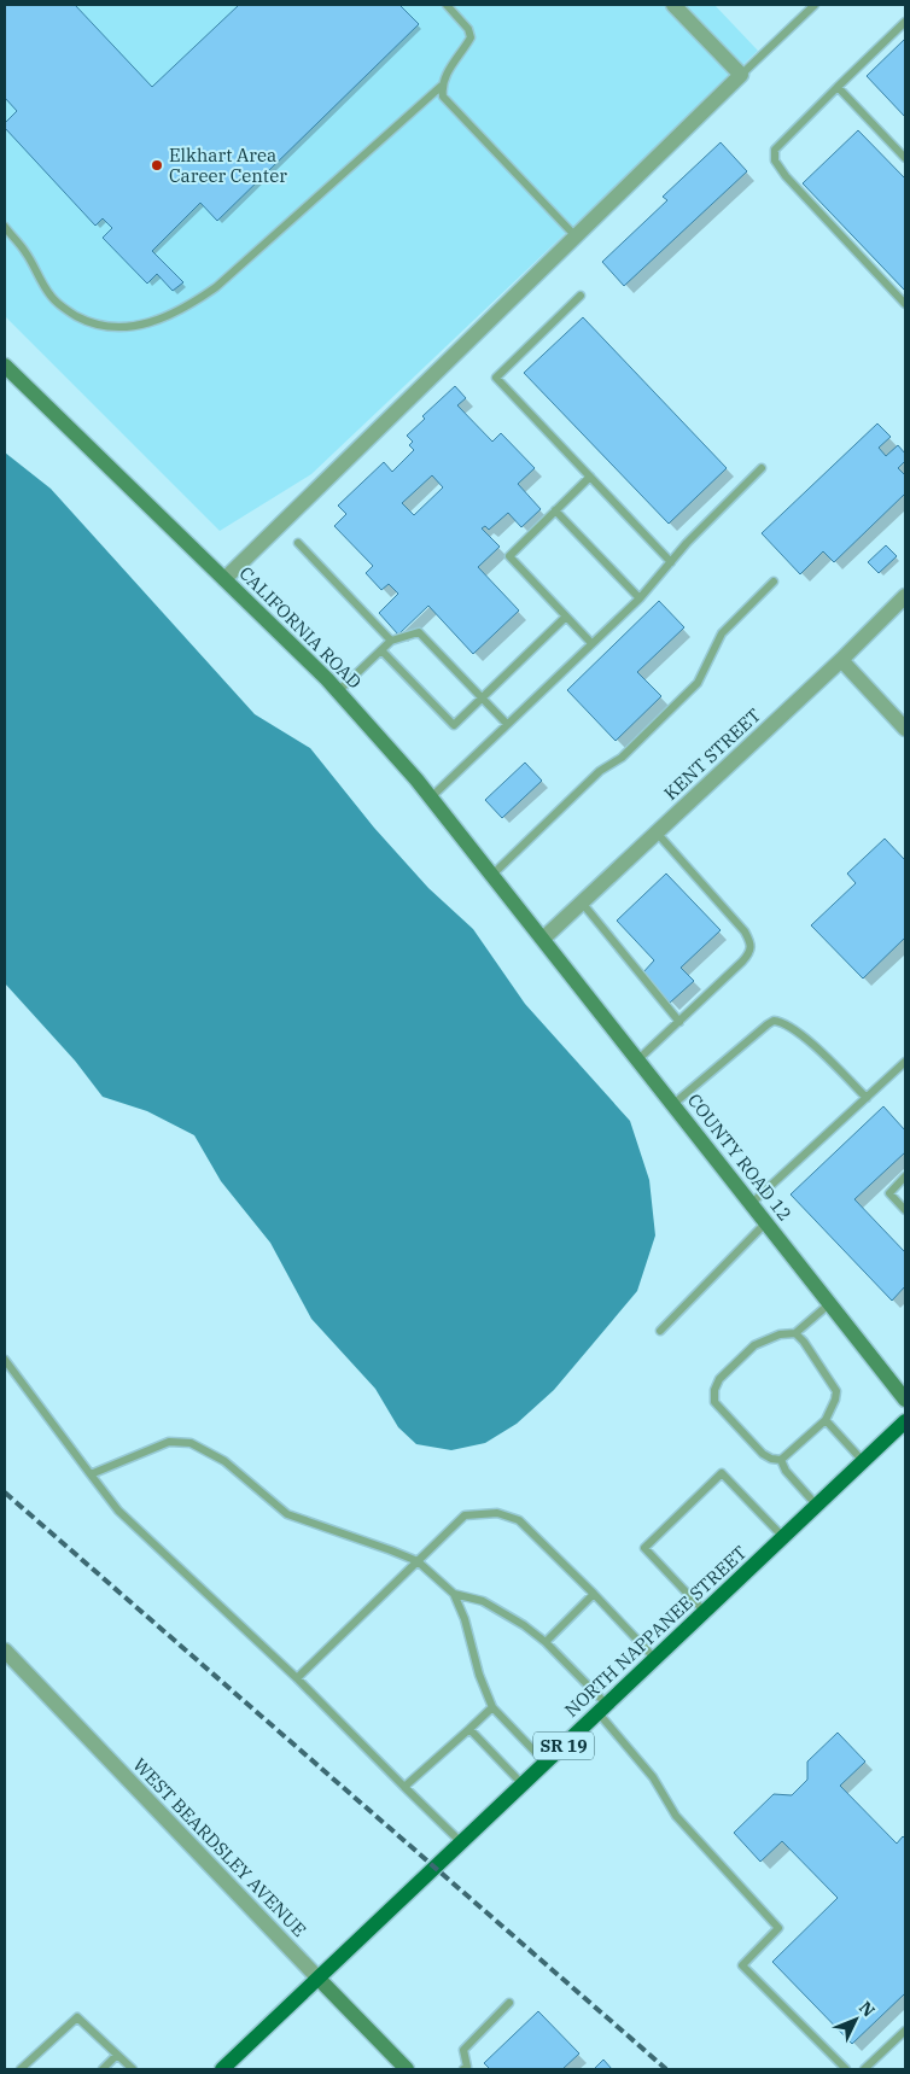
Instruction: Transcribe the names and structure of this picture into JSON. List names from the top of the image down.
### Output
{
  "streets": {
    "main road": [
      "CALIFORNIA ROAD",
      "COUNTY ROAD 12",
      "NORTH NAPPANEE STREET",
      "SR 19",
      "WEST BEARDSLEY AVENUE"
    ],
    "street": ["KENT STREET"]
  },
  "crossings": [
    ["CALIFORNIA ROAD", "KENT STREET"],
    ["CALIFORNIA ROAD", "COUNTY ROAD 12"],
    ["KENT STREET", "COUNTY ROAD 12"],
    ["NORTH NAPPANEE STREET", "WEST BEARDSLEY AVENUE"]
  ],
  "places": ["Elkhart Area Career Center"],
  "north": "top right"
}
